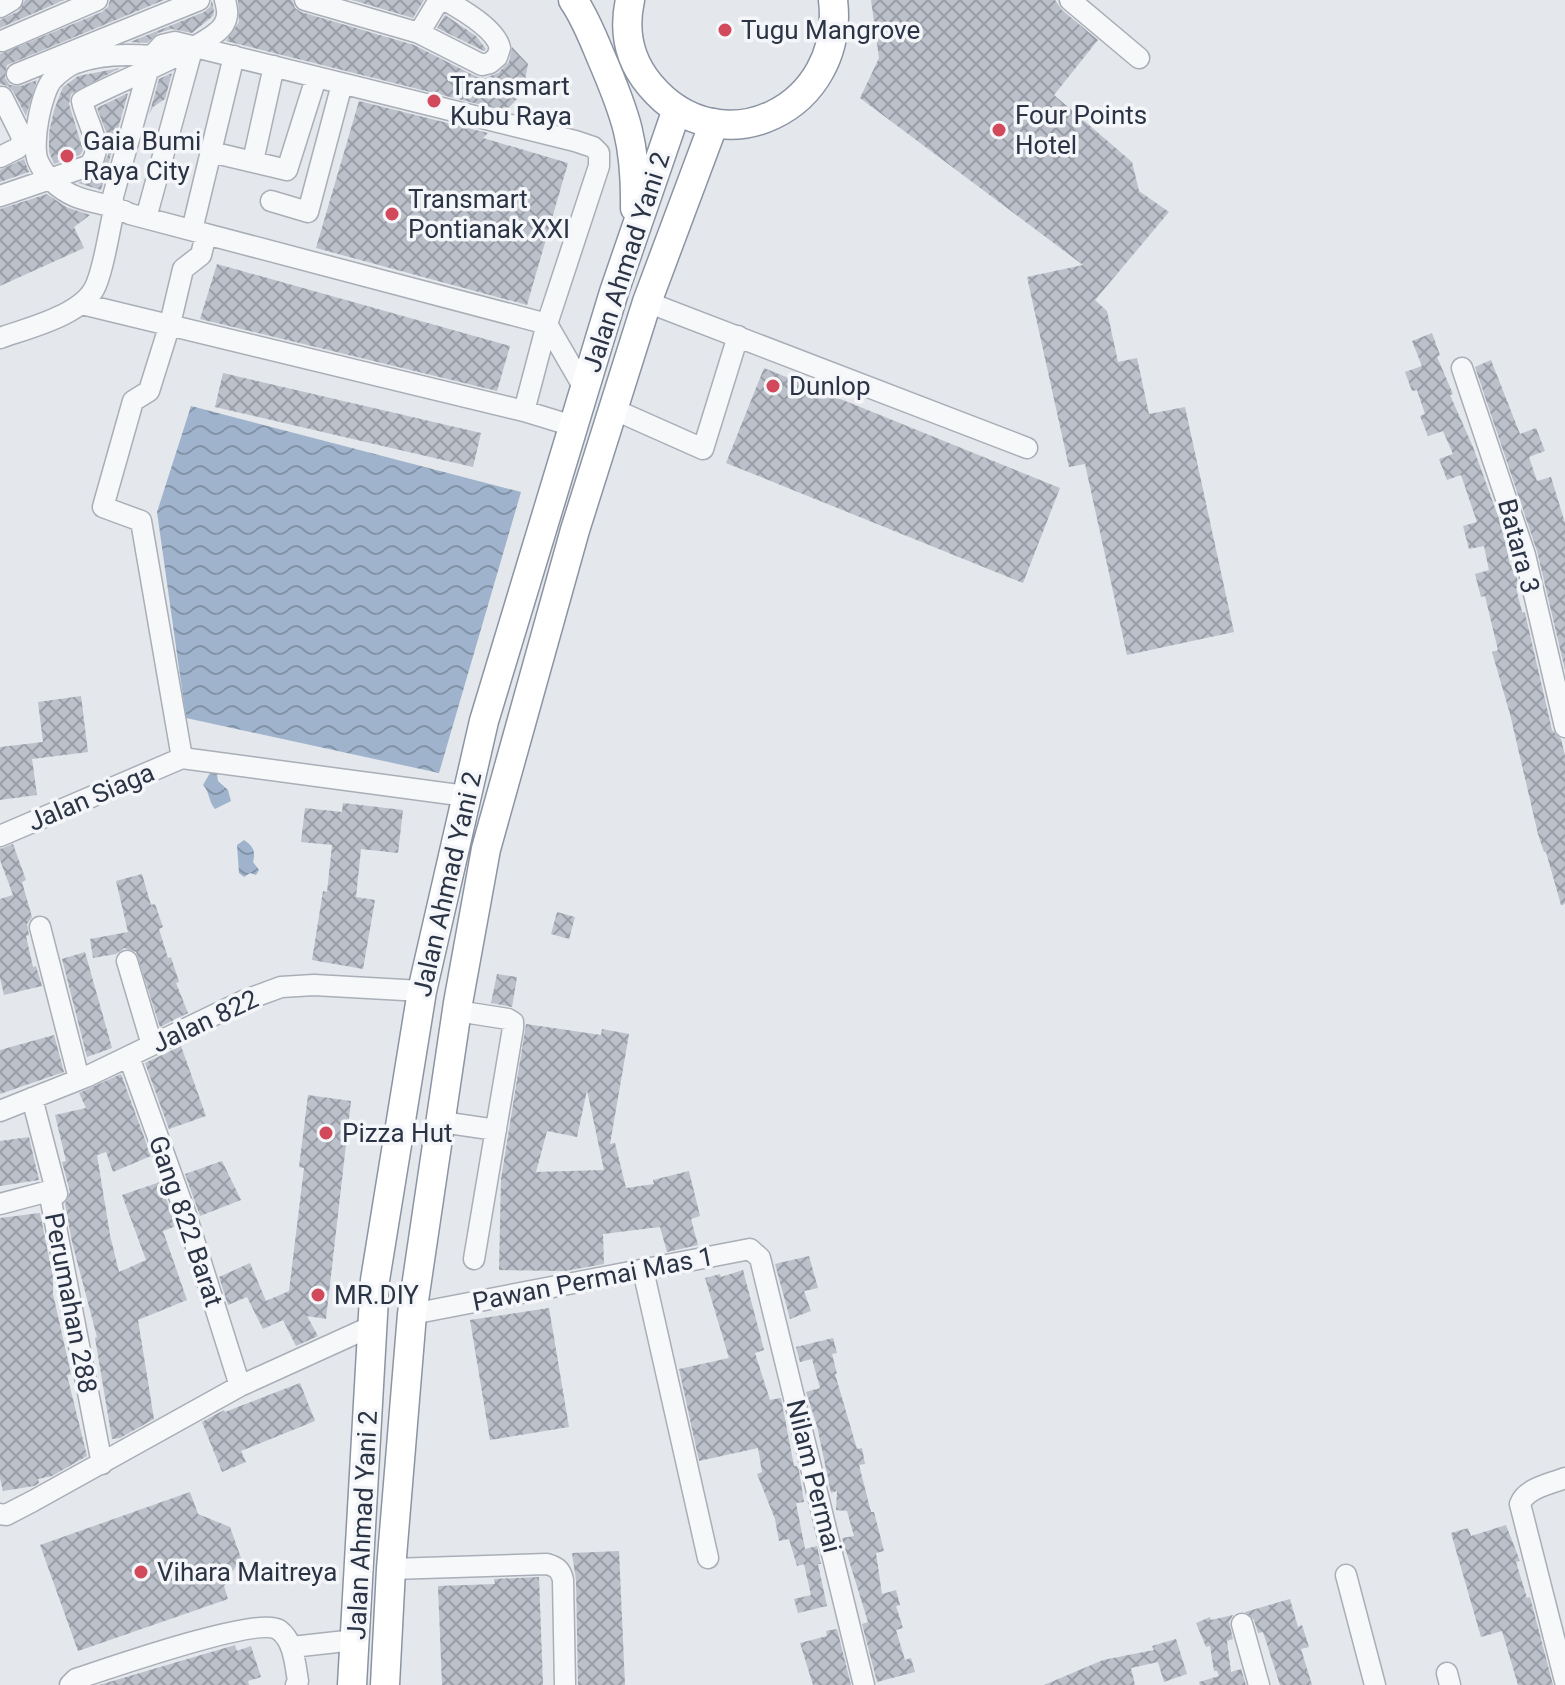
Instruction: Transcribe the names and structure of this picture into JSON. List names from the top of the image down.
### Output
{
  "streets": {
    "highway": ["Jalan Ahmad Yani 2"],
    "street": [
      "Batara 3",
      "Jalan Siaga",
      "Jalan 822",
      "Gang 822 Barat",
      "Pawan Permai Mas 1",
      "Perumahan 288",
      "Nilam Permai"
    ]
  },
  "crossings": [
    ["Jalan Ahmad Yani 2", "Jalan 822"],
    ["Jalan Ahmad Yani 2", "Pawan Permai Mas 1"],
    ["Jalan 822", "Gang 822 Barat"],
    ["Pawan Permai Mas 1", "Nilam Permai"]
  ],
  "places": [
    "Tugu Mangrove",
    "Transmart Kubu Raya",
    "Four Points Hotel",
    "Gaia Bumi Raya City",
    "Transmart Pontianak XXI",
    "Dunlop",
    "Pizza Hut",
    "MR.DIY",
    "Vihara Maitreya"
  ]
}
